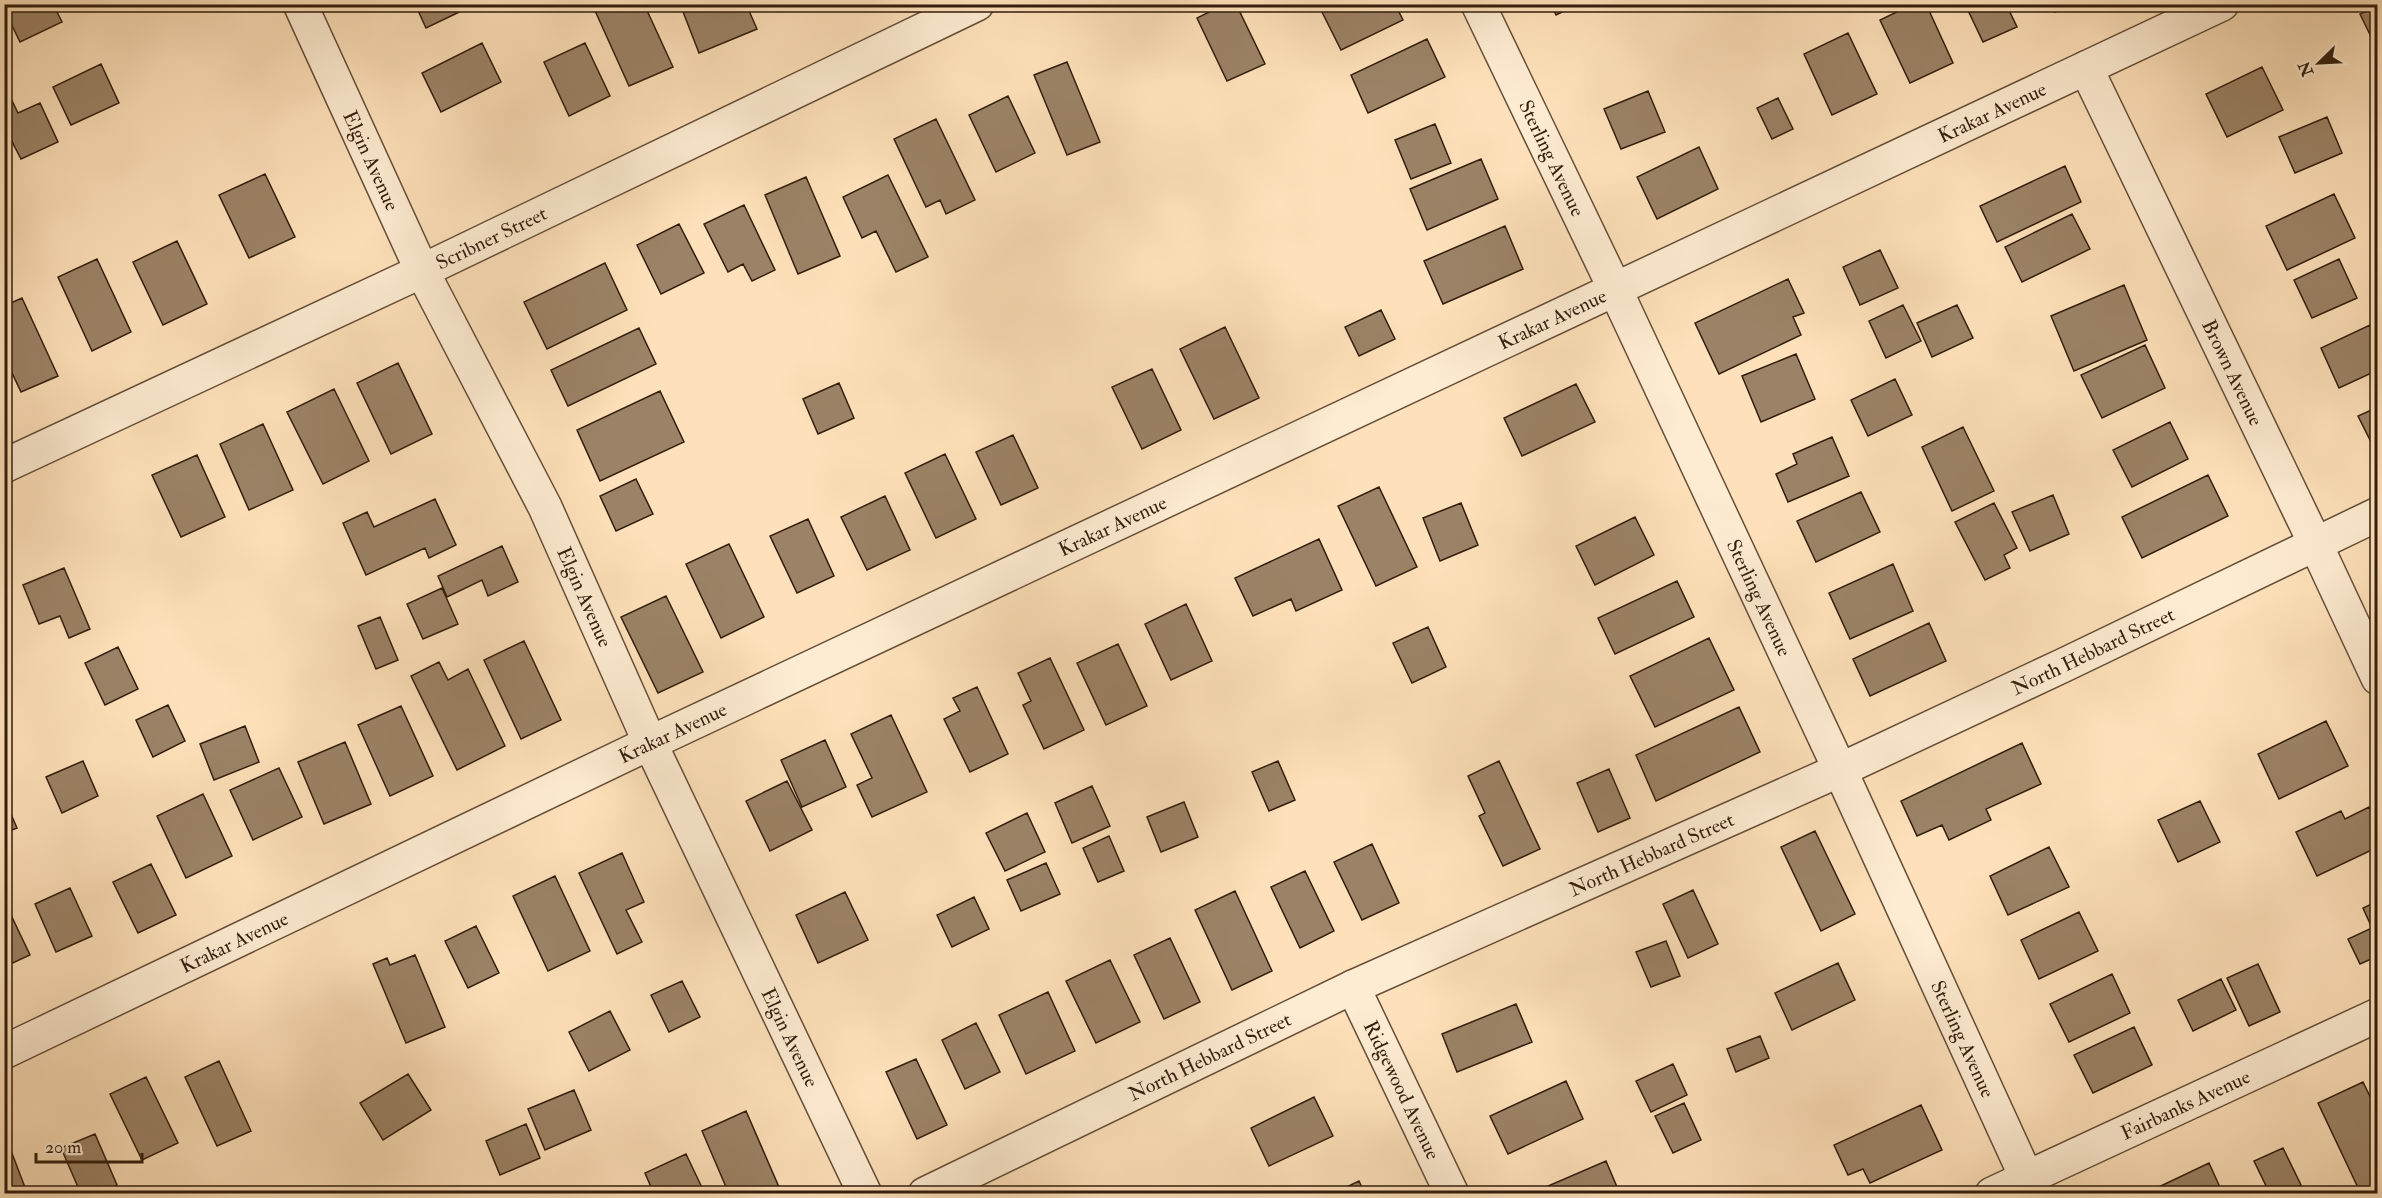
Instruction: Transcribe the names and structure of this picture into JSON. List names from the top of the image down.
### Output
{
  "streets": {
    "street": [
      "Krakar Avenue",
      "Sterling Avenue",
      "Elgin Avenue",
      "Scribner Street",
      "Brown Avenue",
      "North Hebbard Street",
      "Ridgewood Avenue",
      "Fairbanks Avenue"
    ]
  },
  "crossings": [
    ["Krakar Avenue", "Sterling Avenue"],
    ["Krakar Avenue", "Elgin Avenue"],
    ["Krakar Avenue", "Brown Avenue"],
    ["Sterling Avenue", "North Hebbard Street"],
    ["Sterling Avenue", "Fairbanks Avenue"],
    ["Elgin Avenue", "Scribner Street"],
    ["Brown Avenue", "North Hebbard Street"],
    ["North Hebbard Street", "Ridgewood Avenue"]
  ],
  "scale_bar": "20 m",
  "north": "bottom left"
}
